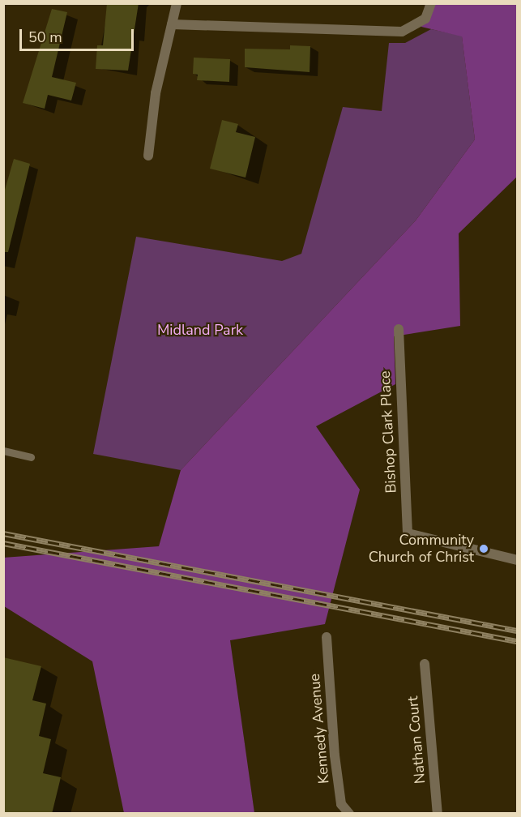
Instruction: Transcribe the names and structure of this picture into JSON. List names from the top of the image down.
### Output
{
  "streets": {
    "street": ["Bishop Clark Place", "Kennedy Avenue", "Nathan Court"]
  },
  "parks": ["Midland Park"],
  "places": ["Community Church of Christ"],
  "scale_bar": "50 m"
}
